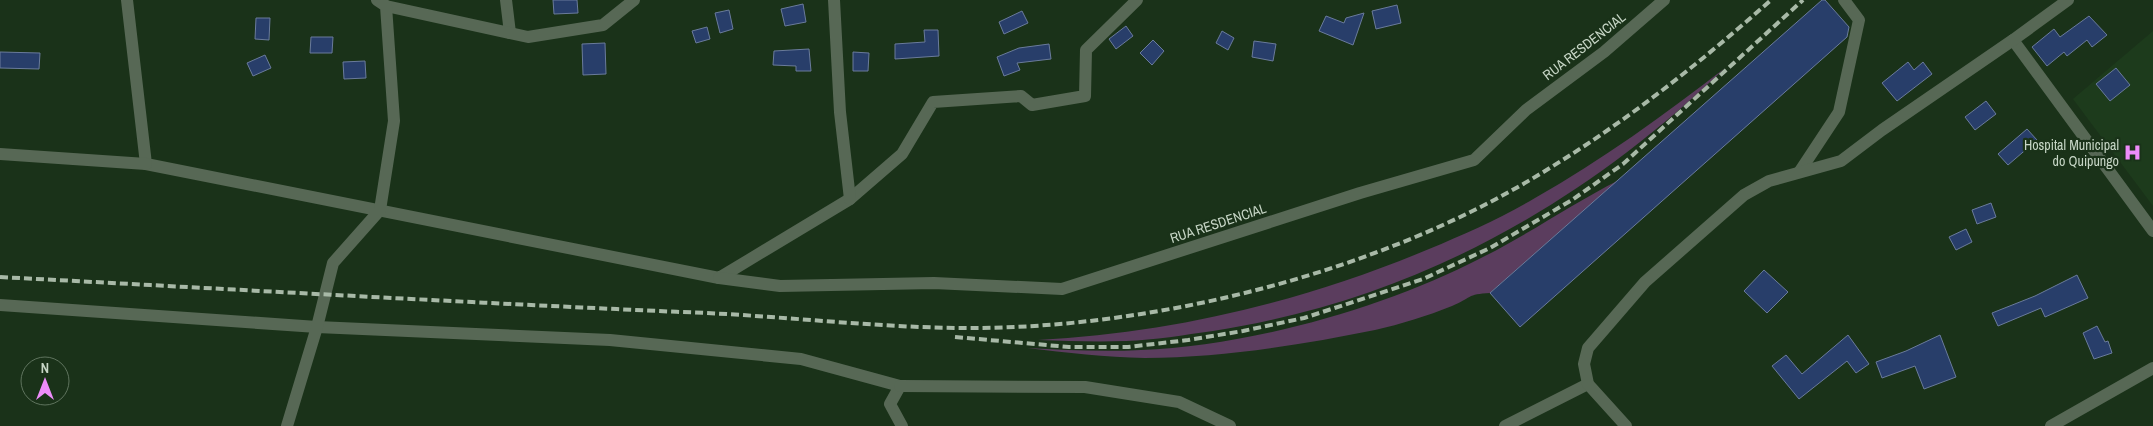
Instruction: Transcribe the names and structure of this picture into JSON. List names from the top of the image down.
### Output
{
  "streets": {
    "street": ["RUA RESDENCIAL"]
  },
  "places": {
    "hospital": ["Hospital Municipal do Quipungo"]
  },
  "north": "top"
}
